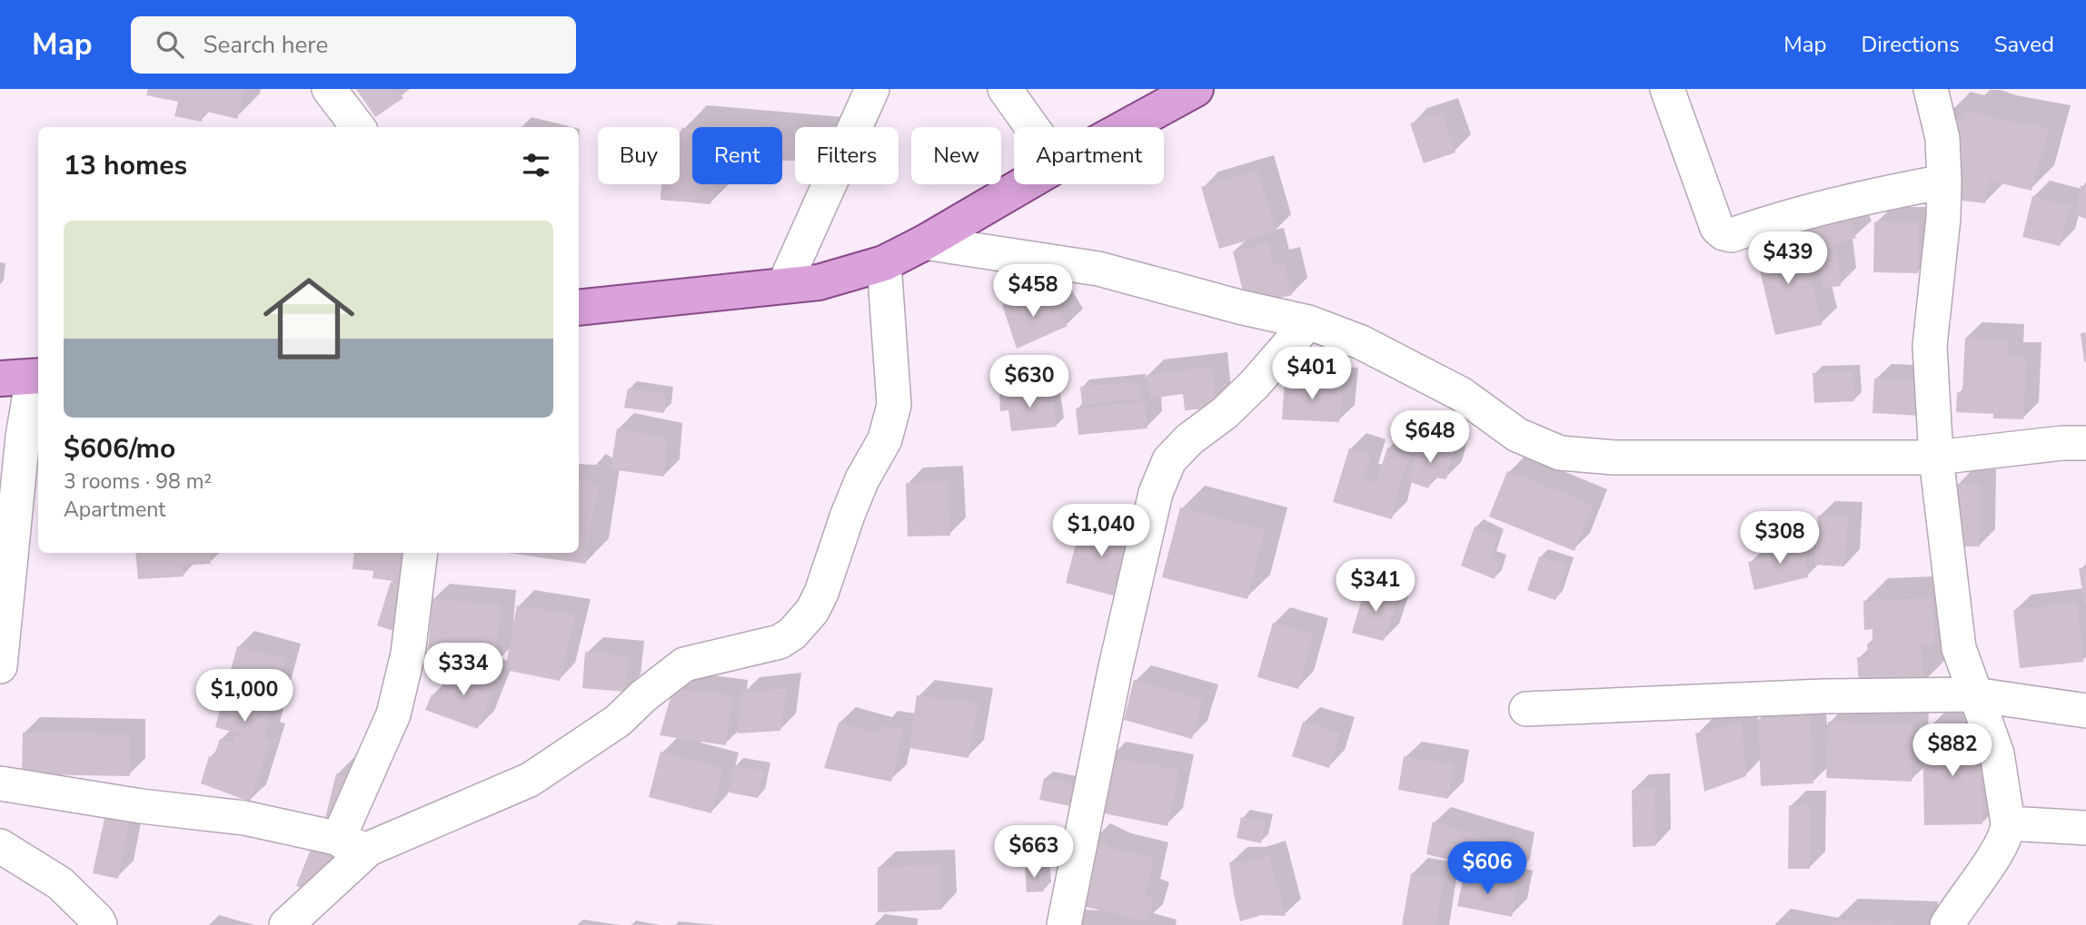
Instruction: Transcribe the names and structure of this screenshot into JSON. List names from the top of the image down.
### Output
{
  "page": {
    "header": "Map",
    "search": "Search here",
    "nav": ["Map", "Directions", "Saved"],
    "chip": [
      "Buy",
      "Rent",
      "Filters",
      "New",
      "Apartment"
    ],
    "heading": "13 homes",
    "list": [
      {
        "name": "$606/mo",
        "note": "3 rooms · 98 m² · Apartment"
      }
    ],
    "price": [
      "$439",
      "$458",
      "$401",
      "$630",
      "$648",
      "$1,040",
      "$308",
      "$341",
      "$334",
      "$1,000",
      "$882",
      "$663",
      "$606"
    ]
  }
}
